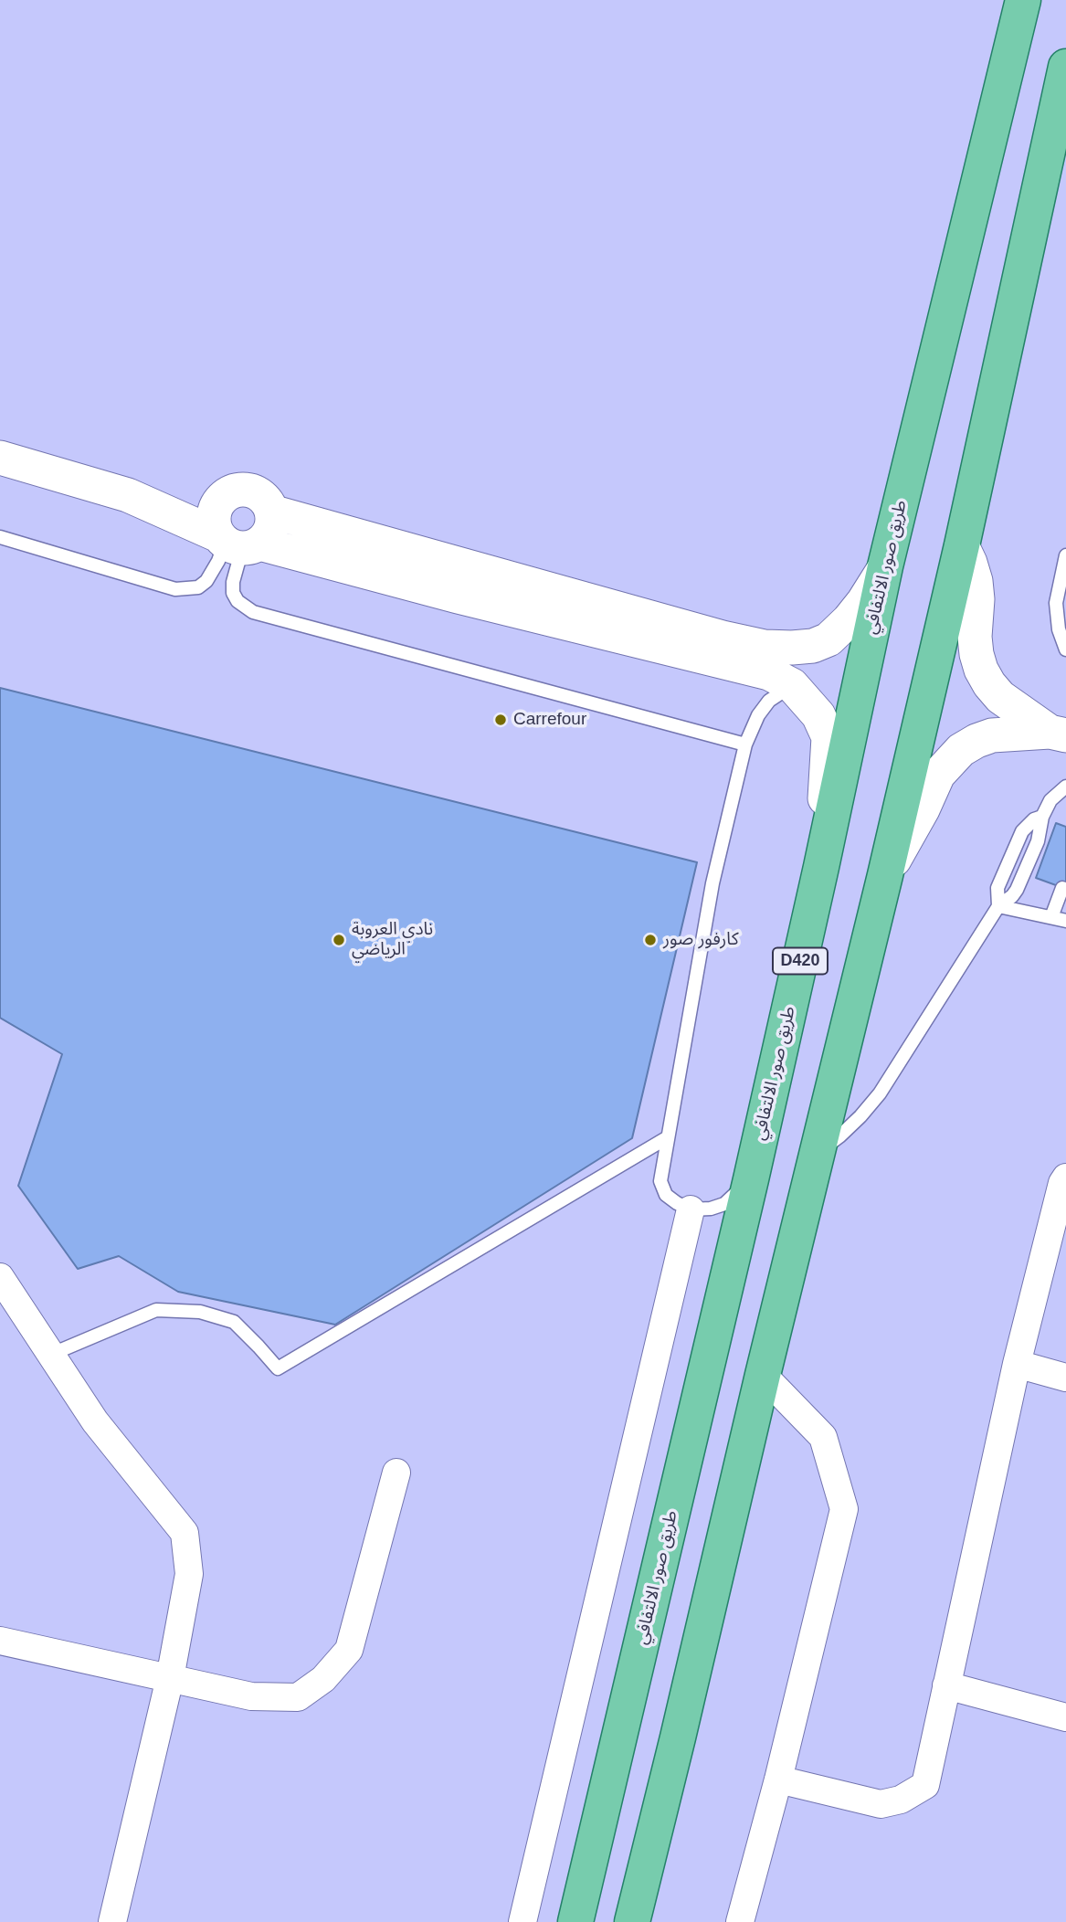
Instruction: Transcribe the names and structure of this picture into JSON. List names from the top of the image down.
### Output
{
  "streets": {
    "main road": ["طريق صور الالتفافي", "D420"]
  },
  "places": ["Carrefour", "نادي العروبة الرياضي", "كارفور صور"]
}
